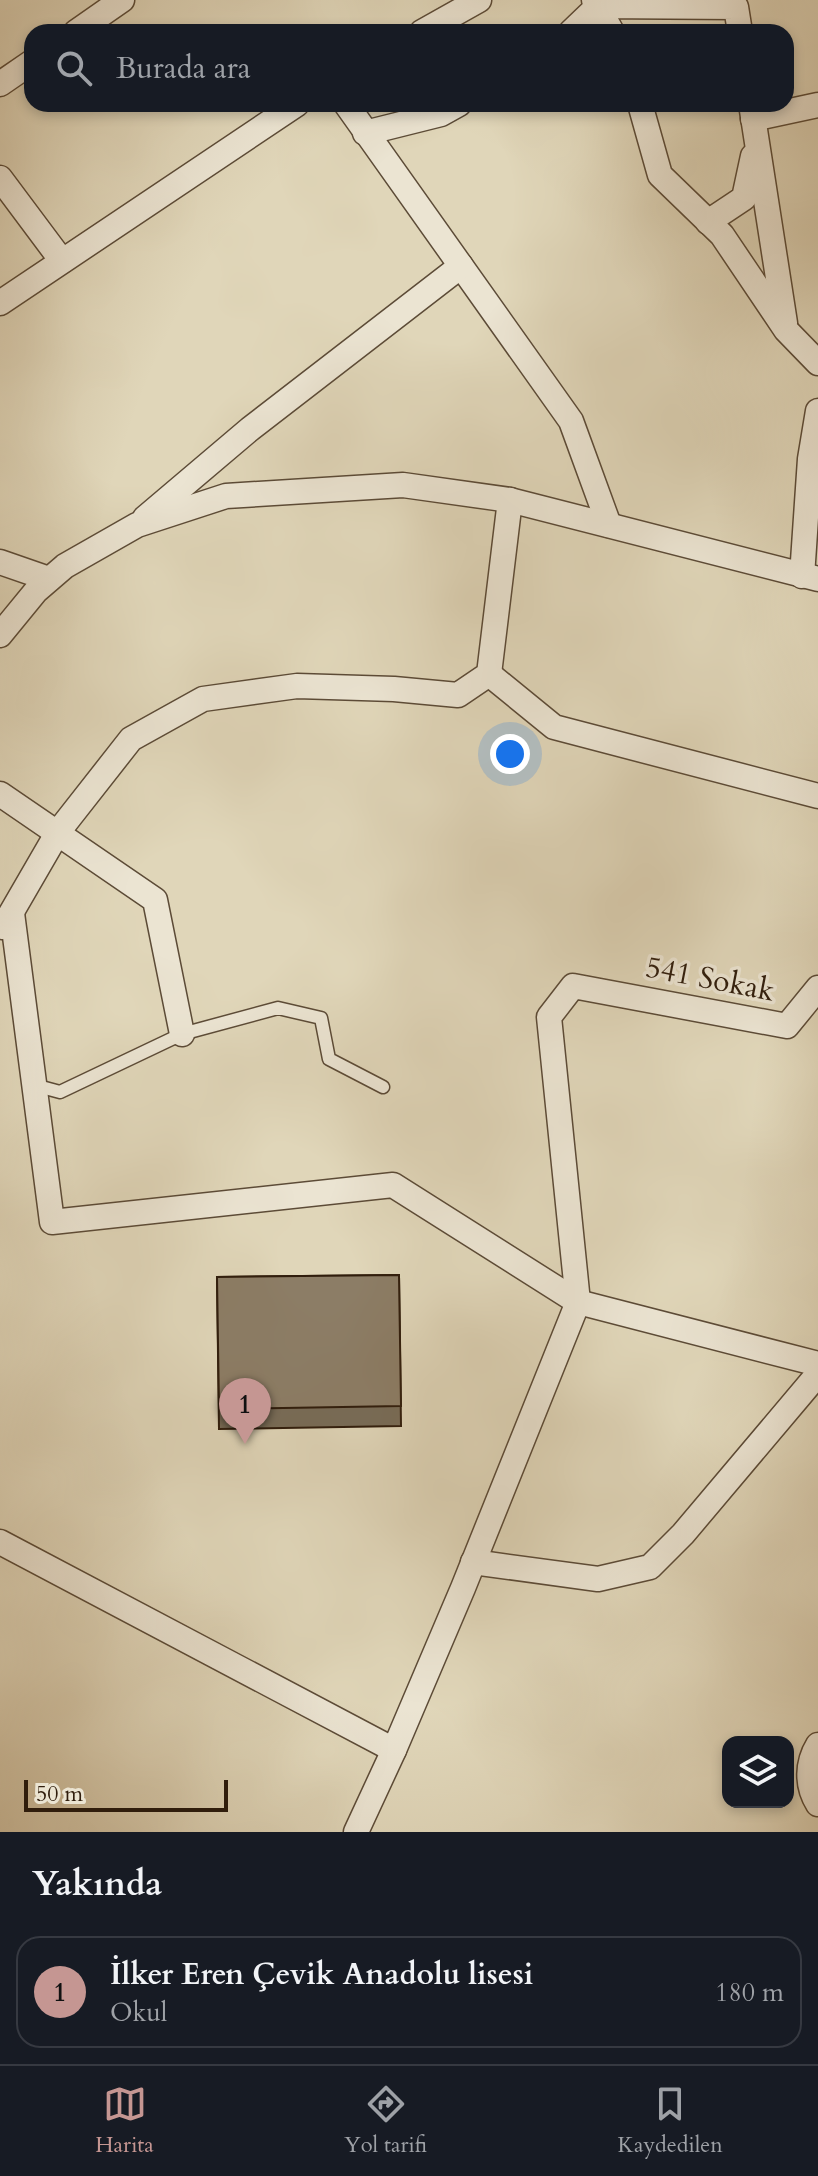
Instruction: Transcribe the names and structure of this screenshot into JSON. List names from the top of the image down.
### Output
{
  "streets": {
    "street": ["541 Sokak"]
  },
  "scale_bar": "50 m",
  "page": {
    "search": "Burada ara",
    "pins": "1",
    "scale": "50 m",
    "heading": "Yakında",
    "list": [
      {
        "mark": "1",
        "name": "İlker Eren Çevik Anadolu lisesi",
        "note": "Okul",
        "value": "180 m"
      }
    ],
    "nav": ["Harita", "Yol tarifi", "Kaydedilen"]
  }
}
